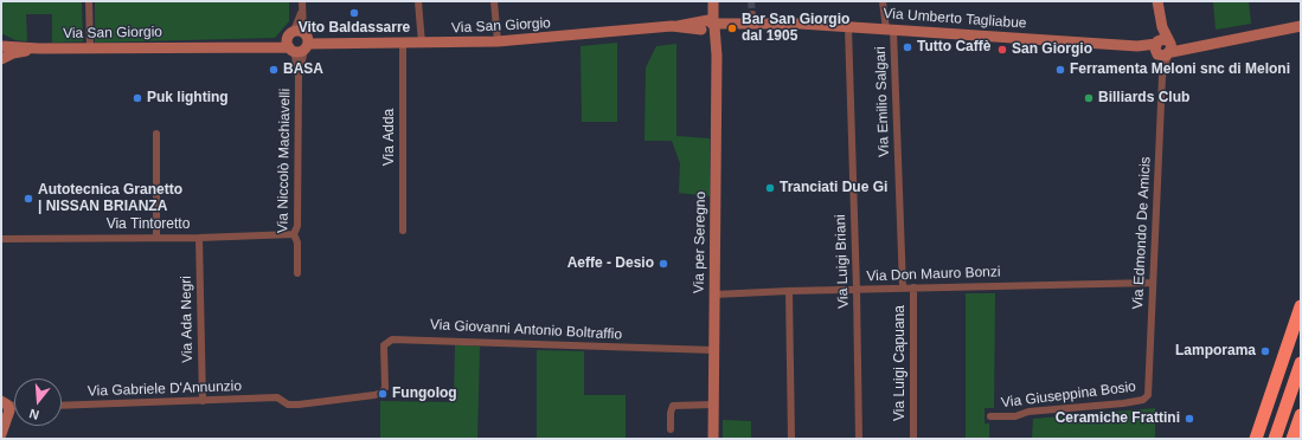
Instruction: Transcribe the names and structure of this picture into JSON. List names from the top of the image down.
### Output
{
  "streets": {
    "street": [
      "Via Umberto Tagliabue",
      "Via San Giorgio",
      "Via Emilio Salgari",
      "Via Adda",
      "Via Niccolò Machiavelli",
      "Via Tintoretto",
      "Via Edmondo De Amicis",
      "Via per Seregno",
      "Via Luigi Briani",
      "Via Don Mauro Bonzi",
      "Via Ada Negri",
      "Via Giovanni Antonio Boltraffio",
      "Via Luigi Capuana",
      "Via Gabriele D'Annunzio",
      "Via Giuseppina Bosio"
    ]
  },
  "crossings": [
    ["Via Umberto Tagliabue", "Via San Giorgio"],
    ["Via Umberto Tagliabue", "Via Emilio Salgari"],
    ["Via Umberto Tagliabue", "Via Edmondo De Amicis"],
    ["Via Umberto Tagliabue", "Via per Seregno"],
    ["Via Umberto Tagliabue", "Via Luigi Briani"],
    ["Via San Giorgio", "Via Adda"],
    ["Via San Giorgio", "Via Niccolò Machiavelli"],
    ["Via San Giorgio", "Via per Seregno"],
    ["Via Emilio Salgari", "Via Don Mauro Bonzi"],
    ["Via Niccolò Machiavelli", "Via Tintoretto"],
    ["Via Tintoretto", "Via Ada Negri"],
    ["Via Edmondo De Amicis", "Via Don Mauro Bonzi"],
    ["Via Edmondo De Amicis", "Via Giuseppina Bosio"],
    ["Via per Seregno", "Via Don Mauro Bonzi"],
    ["Via per Seregno", "Via Giovanni Antonio Boltraffio"],
    ["Via Luigi Briani", "Via Don Mauro Bonzi"],
    ["Via Don Mauro Bonzi", "Via Luigi Capuana"],
    ["Via Ada Negri", "Via Gabriele D'Annunzio"],
    ["Via Giovanni Antonio Boltraffio", "Via Gabriele D'Annunzio"]
  ],
  "places": [
    "Vito Baldassarre",
    "Bar San Giorgio dal 1905",
    "Tutto Caffè",
    "San Giorgio",
    "BASA",
    "Ferramenta Meloni snc di Meloni",
    "Puk lighting",
    "Billiards Club",
    "Tranciati Due Gi",
    "Autotecnica Granetto | NISSAN BRIANZA",
    "Aeffe - Desio",
    "Lamporama",
    "Fungolog",
    "Ceramiche Frattini"
  ],
  "north": "bottom"
}
